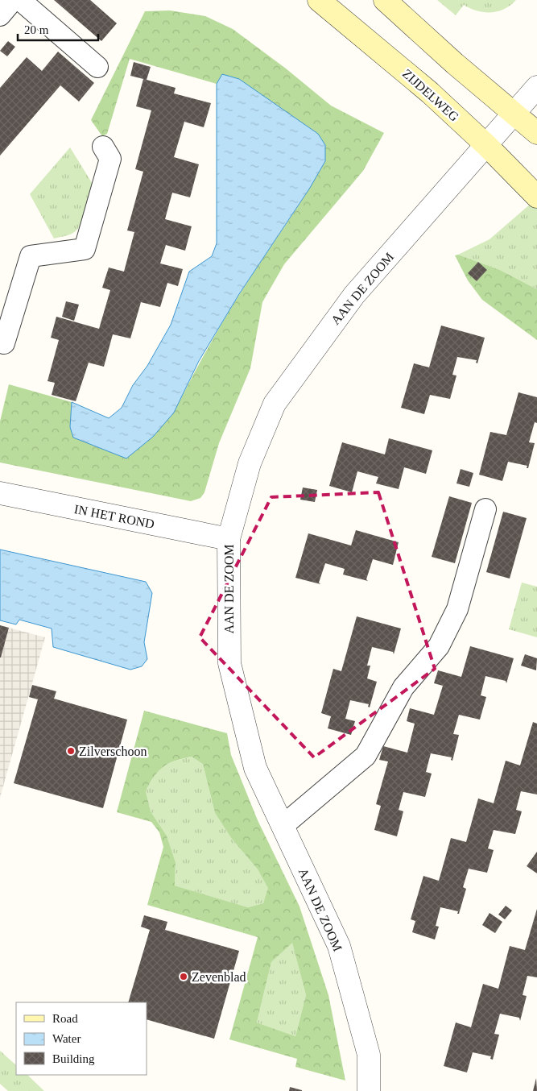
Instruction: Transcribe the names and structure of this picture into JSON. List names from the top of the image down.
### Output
{
  "streets": {
    "main road": ["ZIJDELWEG"],
    "street": ["AAN DE ZOOM", "IN HET ROND"]
  },
  "crossings": [
    ["ZIJDELWEG", "AAN DE ZOOM"],
    ["AAN DE ZOOM", "IN HET ROND"]
  ],
  "places": ["Zilverschoon", "Zevenblad"],
  "legend": ["Road", "Water", "Building"],
  "scale_bar": "20 m"
}
